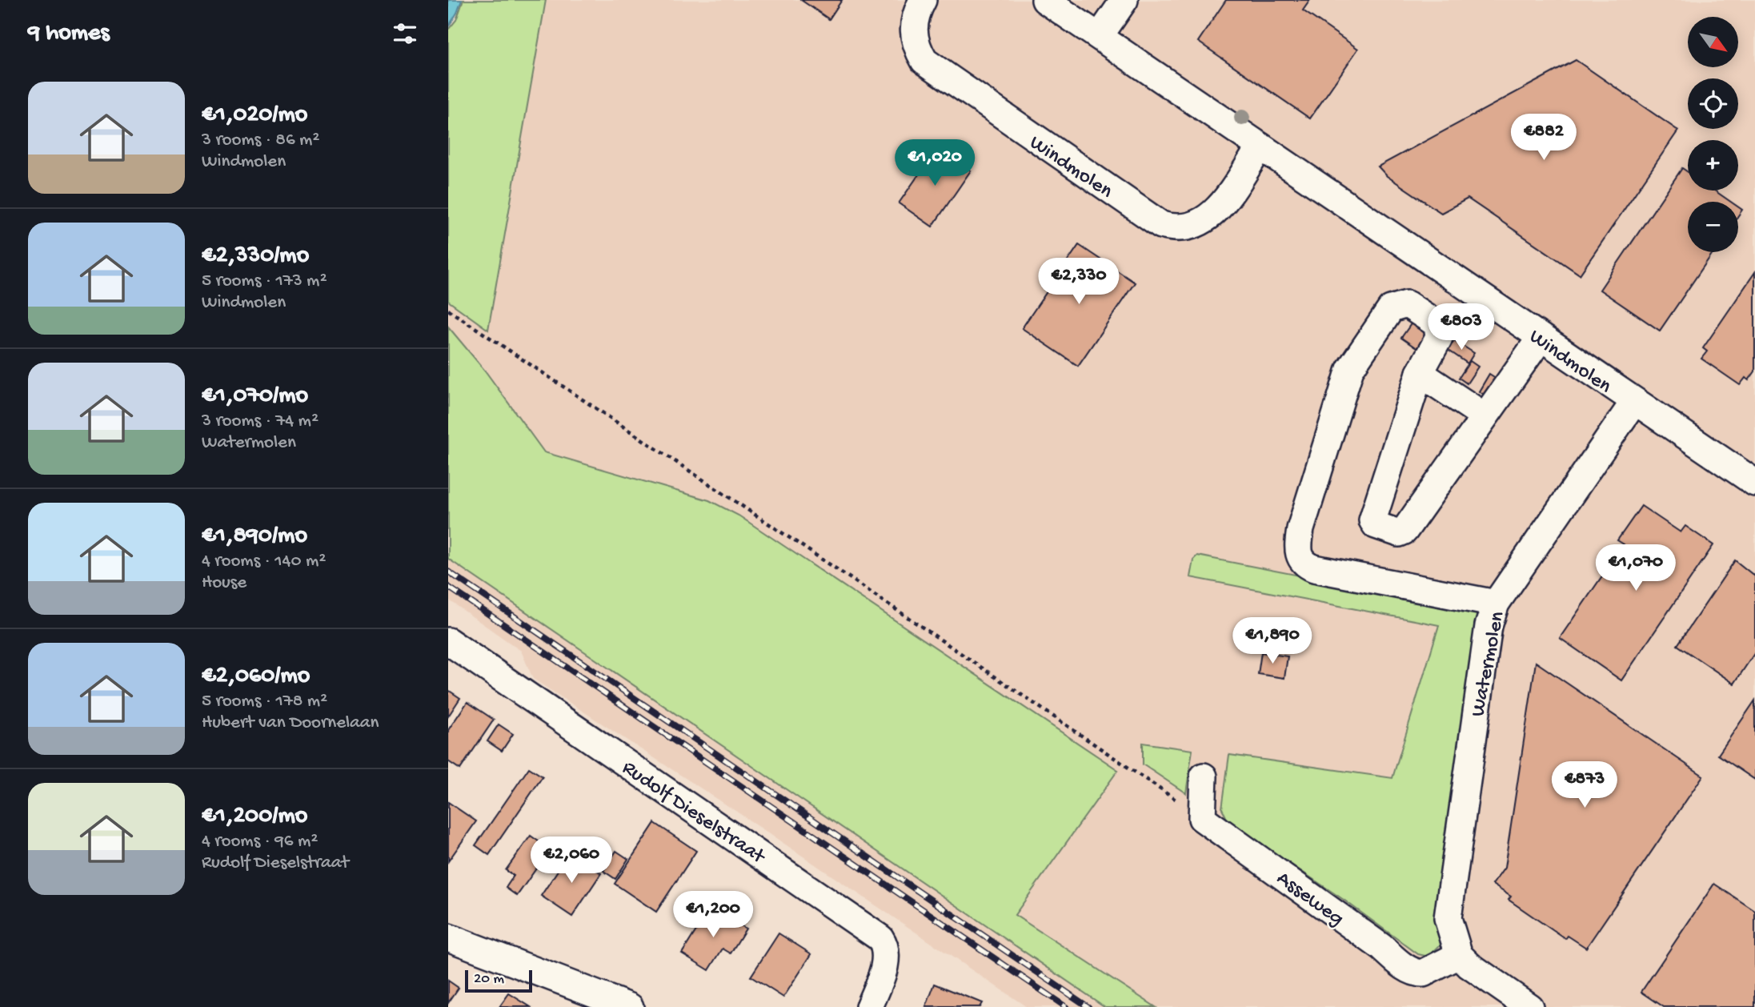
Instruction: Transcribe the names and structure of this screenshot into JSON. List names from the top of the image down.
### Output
{
  "streets": {
    "street": [
      "Windmolen",
      "Watermolen",
      "Rudolf Dieselstraat",
      "Asseweg"
    ]
  },
  "crossings": [
    ["Windmolen", "Watermolen"],
    ["Watermolen", "Asseweg"]
  ],
  "scale_bar": "20 m",
  "north": "bottom right",
  "page": {
    "heading": "9 homes",
    "map_buttons": ["+", "−"],
    "list": [
      {
        "name": "€1,020/mo",
        "note": "3 rooms · 86 m² · Windmolen"
      },
      {
        "name": "€2,330/mo",
        "note": "5 rooms · 173 m² · Windmolen"
      },
      {
        "name": "€1,070/mo",
        "note": "3 rooms · 74 m² · Watermolen"
      },
      {
        "name": "€1,890/mo",
        "note": "4 rooms · 140 m² · House"
      },
      {
        "name": "€2,060/mo",
        "note": "5 rooms · 178 m² · Hubert van Doornelaan"
      },
      {
        "name": "€1,200/mo",
        "note": "4 rooms · 96 m² · Rudolf Dieselstraat"
      }
    ],
    "price": [
      "€882",
      "€1,020",
      "€2,330",
      "€803",
      "€1,070",
      "€1,890",
      "€873",
      "€2,060",
      "€1,200"
    ],
    "scale": "20 m"
  }
}
